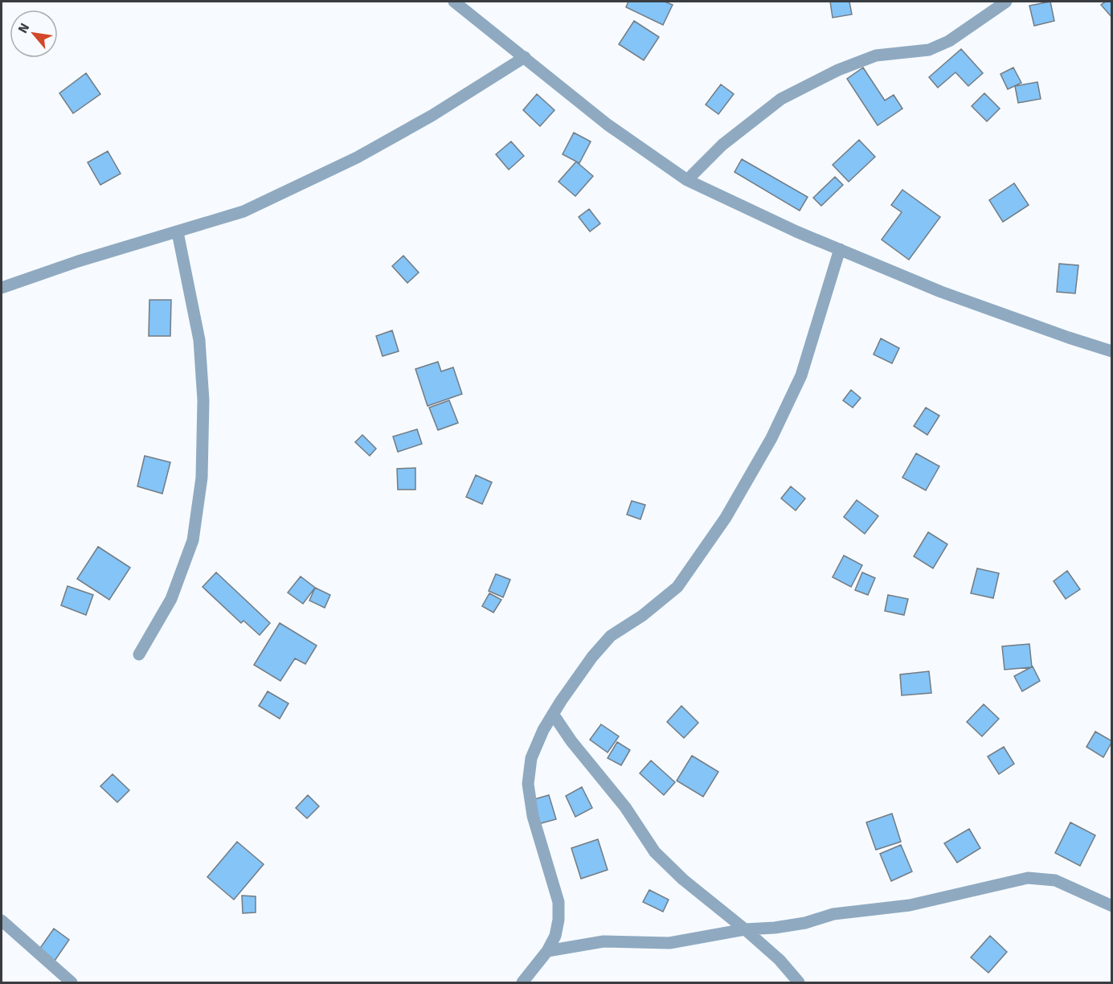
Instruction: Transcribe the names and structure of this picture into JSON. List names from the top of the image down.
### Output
{
  "north": "top left"
}
